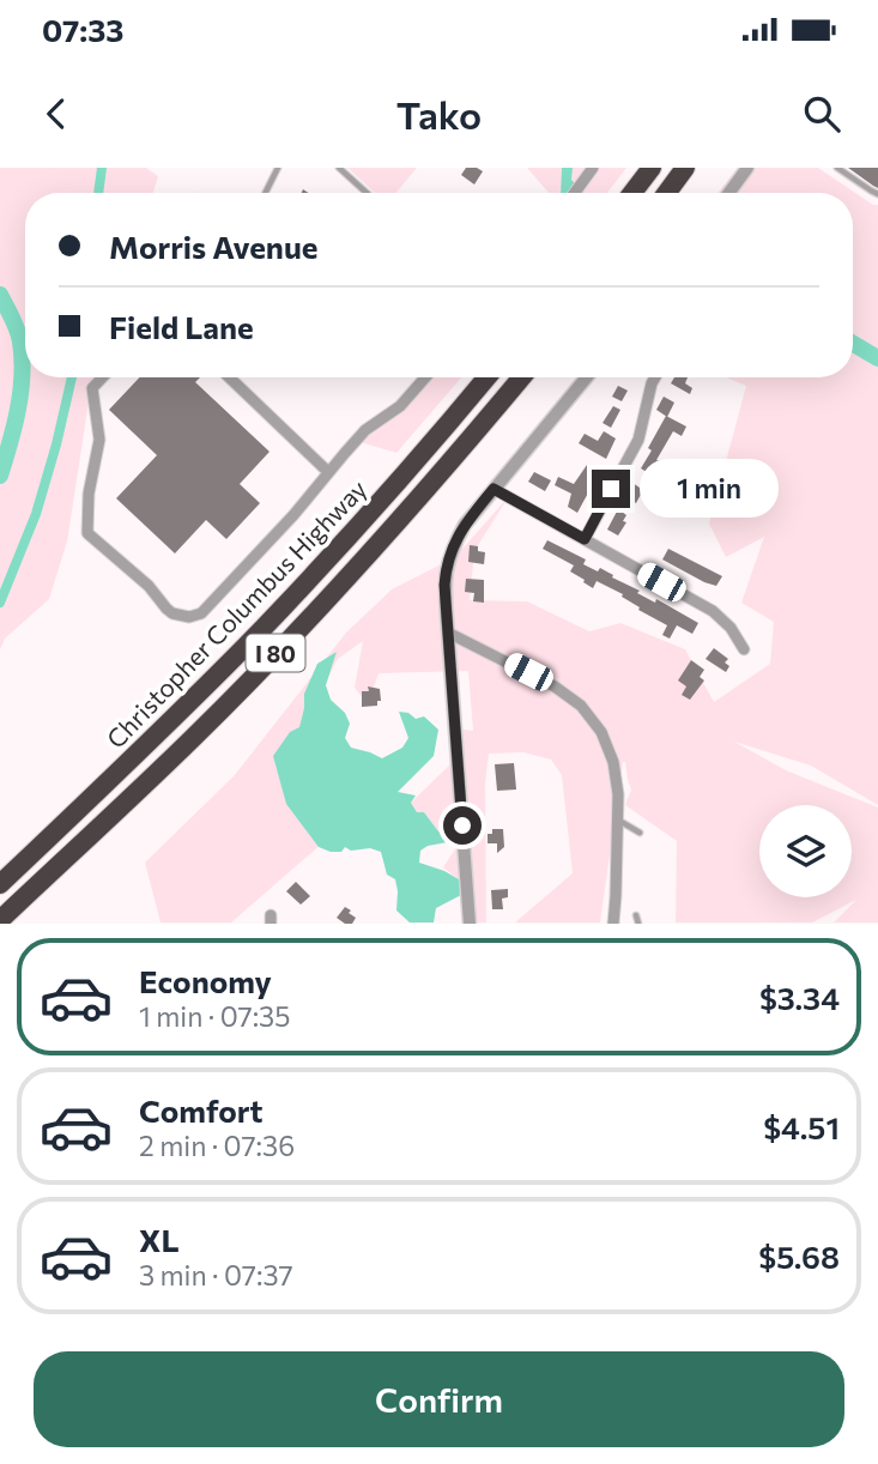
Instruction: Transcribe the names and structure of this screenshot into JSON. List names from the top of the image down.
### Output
{
  "streets": {
    "highway": ["Christopher Columbus Highway", "I 80"]
  },
  "page": {
    "status": "07:33",
    "header": "Tako",
    "banner": ["Morris Avenue", "Field Lane"],
    "bubble": "1 min",
    "list": [
      {
        "name": "Economy",
        "note": "1 min · 07:35",
        "value": "$3.34"
      },
      {
        "name": "Comfort",
        "note": "2 min · 07:36",
        "value": "$4.51"
      },
      {
        "name": "XL",
        "note": "3 min · 07:37",
        "value": "$5.68"
      }
    ],
    "buttons": "Confirm"
  }
}
